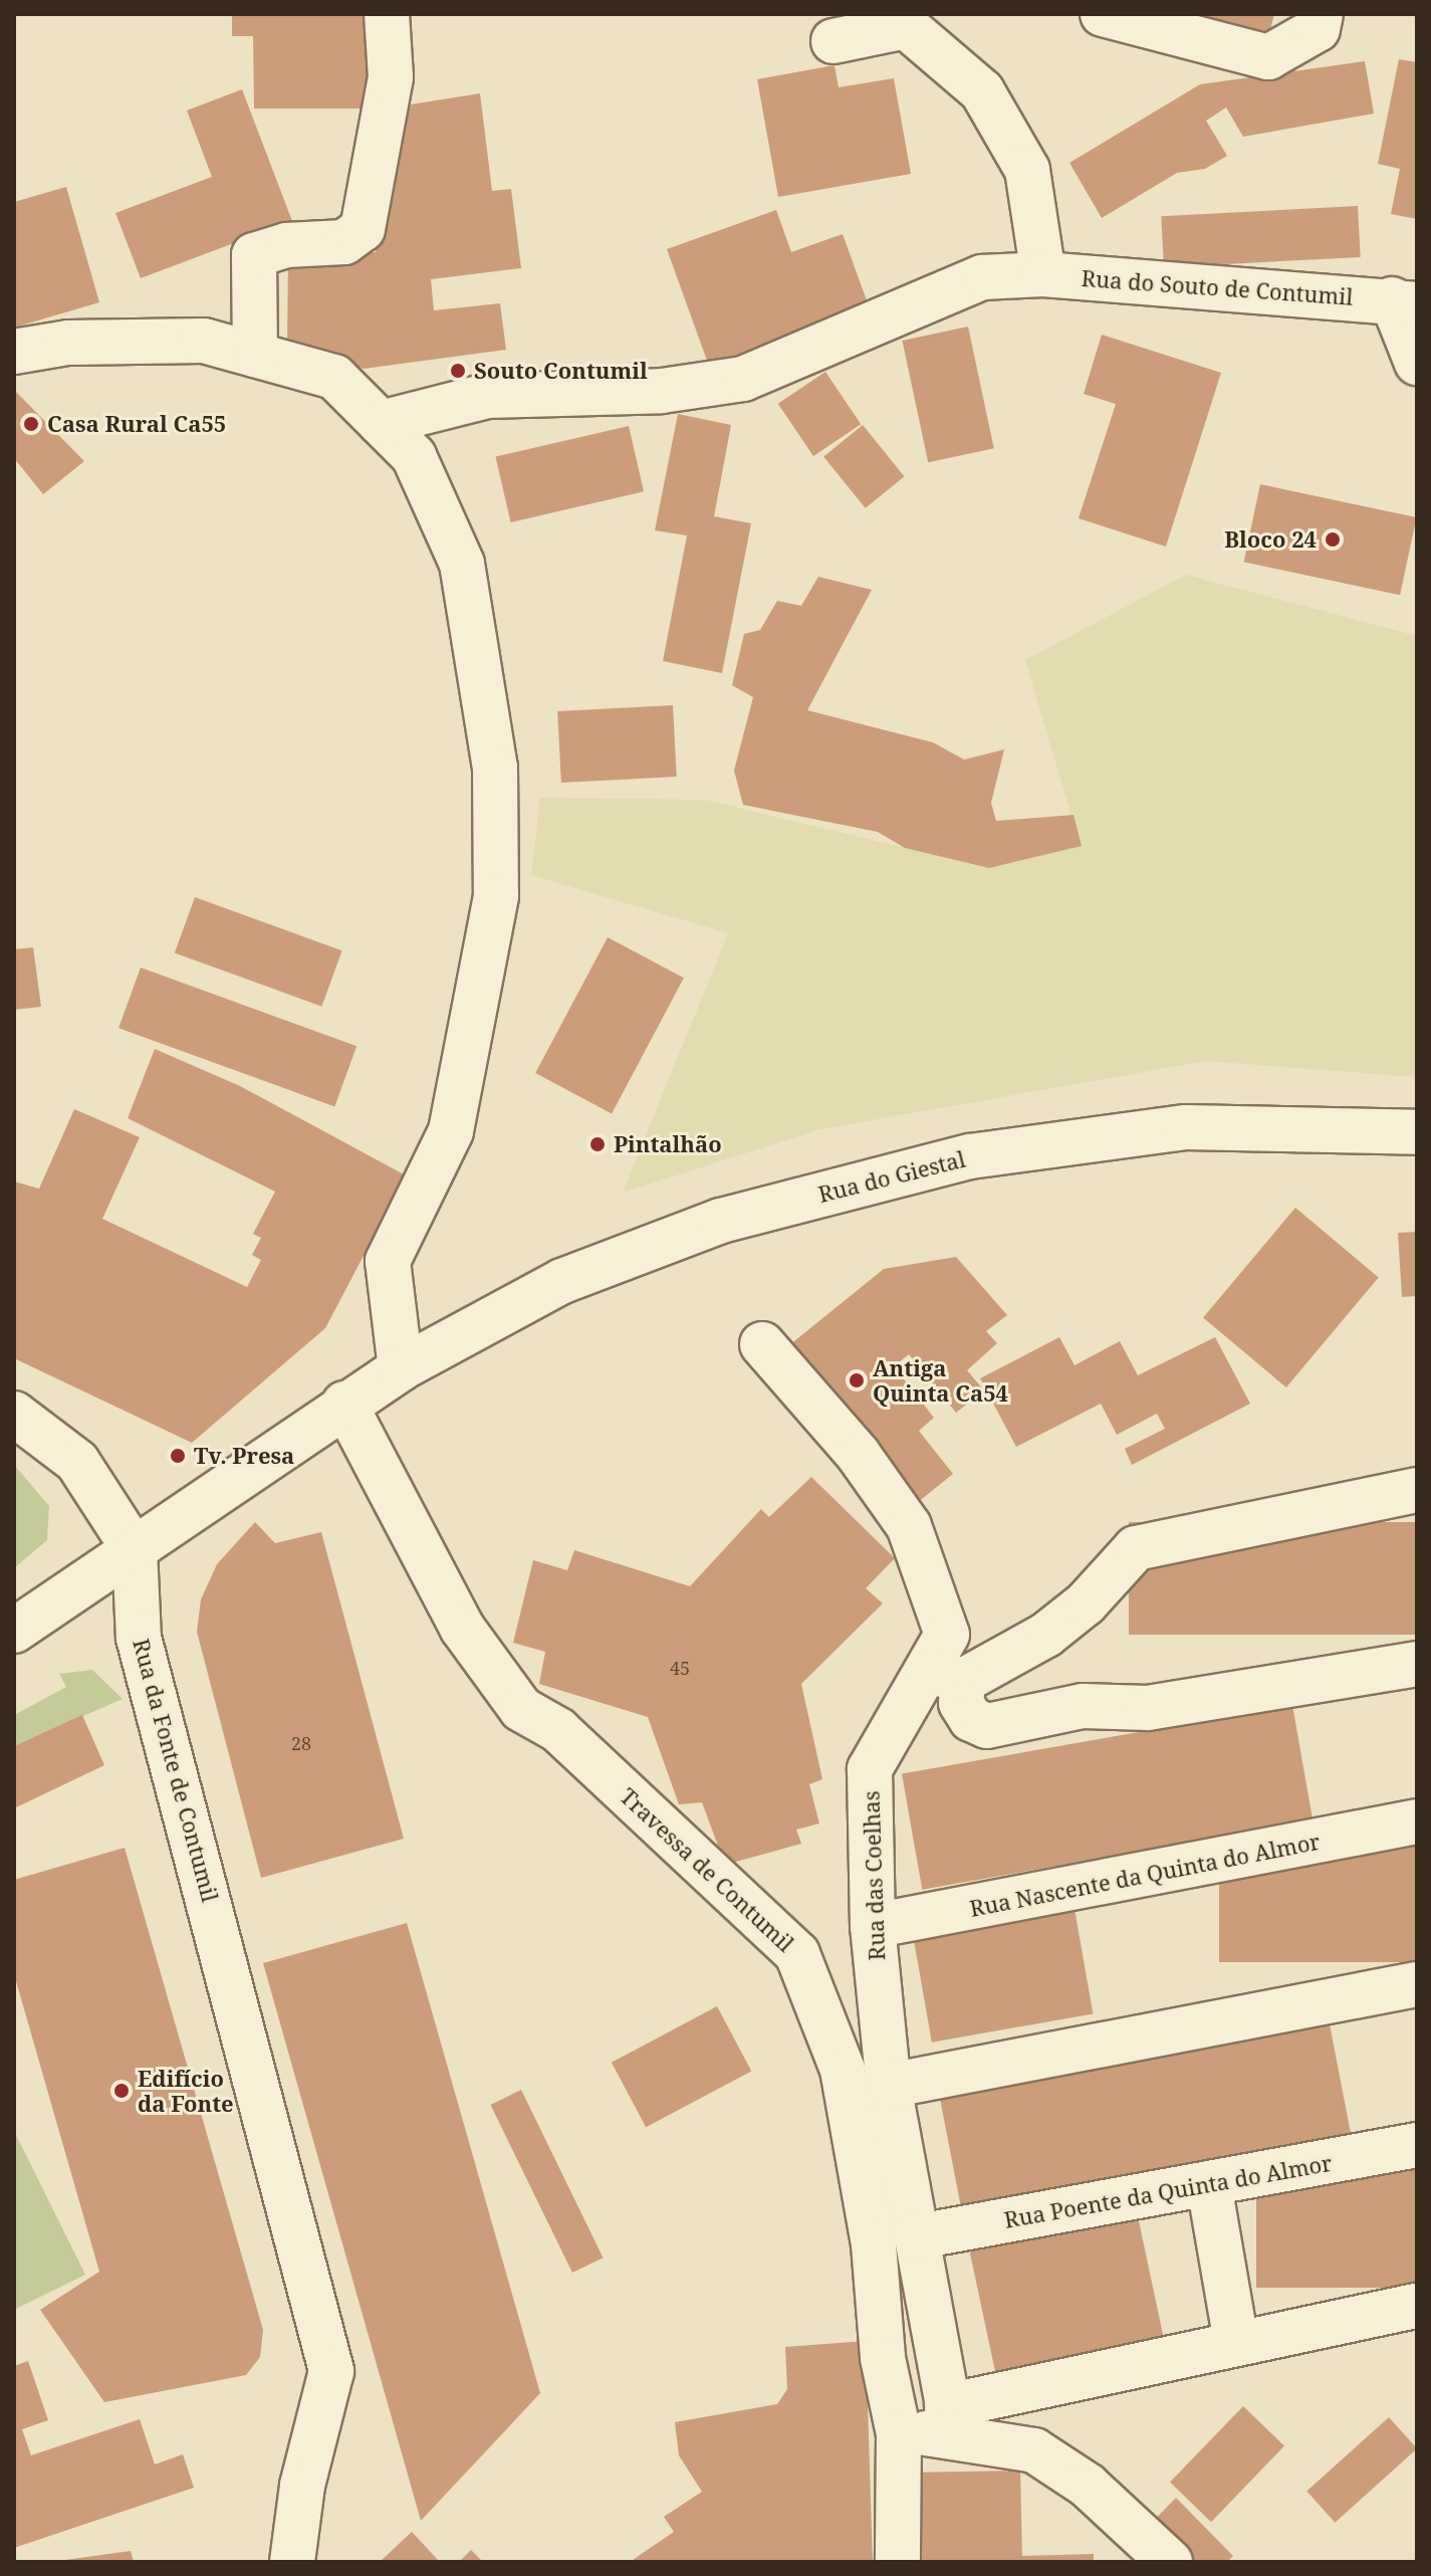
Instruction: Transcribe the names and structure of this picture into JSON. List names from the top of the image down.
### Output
{
  "streets": {
    "street": [
      "Rua do Souto de Contumil",
      "Rua do Giestal",
      "Rua da Fonte de Contumil",
      "Travessa de Contumil",
      "Rua Nascente da Quinta do Almor",
      "Rua das Coelhas",
      "Rua Poente da Quinta do Almor"
    ]
  },
  "crossings": [
    ["Rua Nascente da Quinta do Almor", "Rua das Coelhas"],
    ["Rua das Coelhas", "Rua Poente da Quinta do Almor"]
  ],
  "places": [
    "Souto Contumil",
    "Casa Rural Ca55",
    "Bloco 24",
    "Pintalhão",
    "Antiga Quinta Ca54",
    "Tv. Presa",
    "Edifício da Fonte"
  ],
  "house_numbers": ["45", "28"]
}
